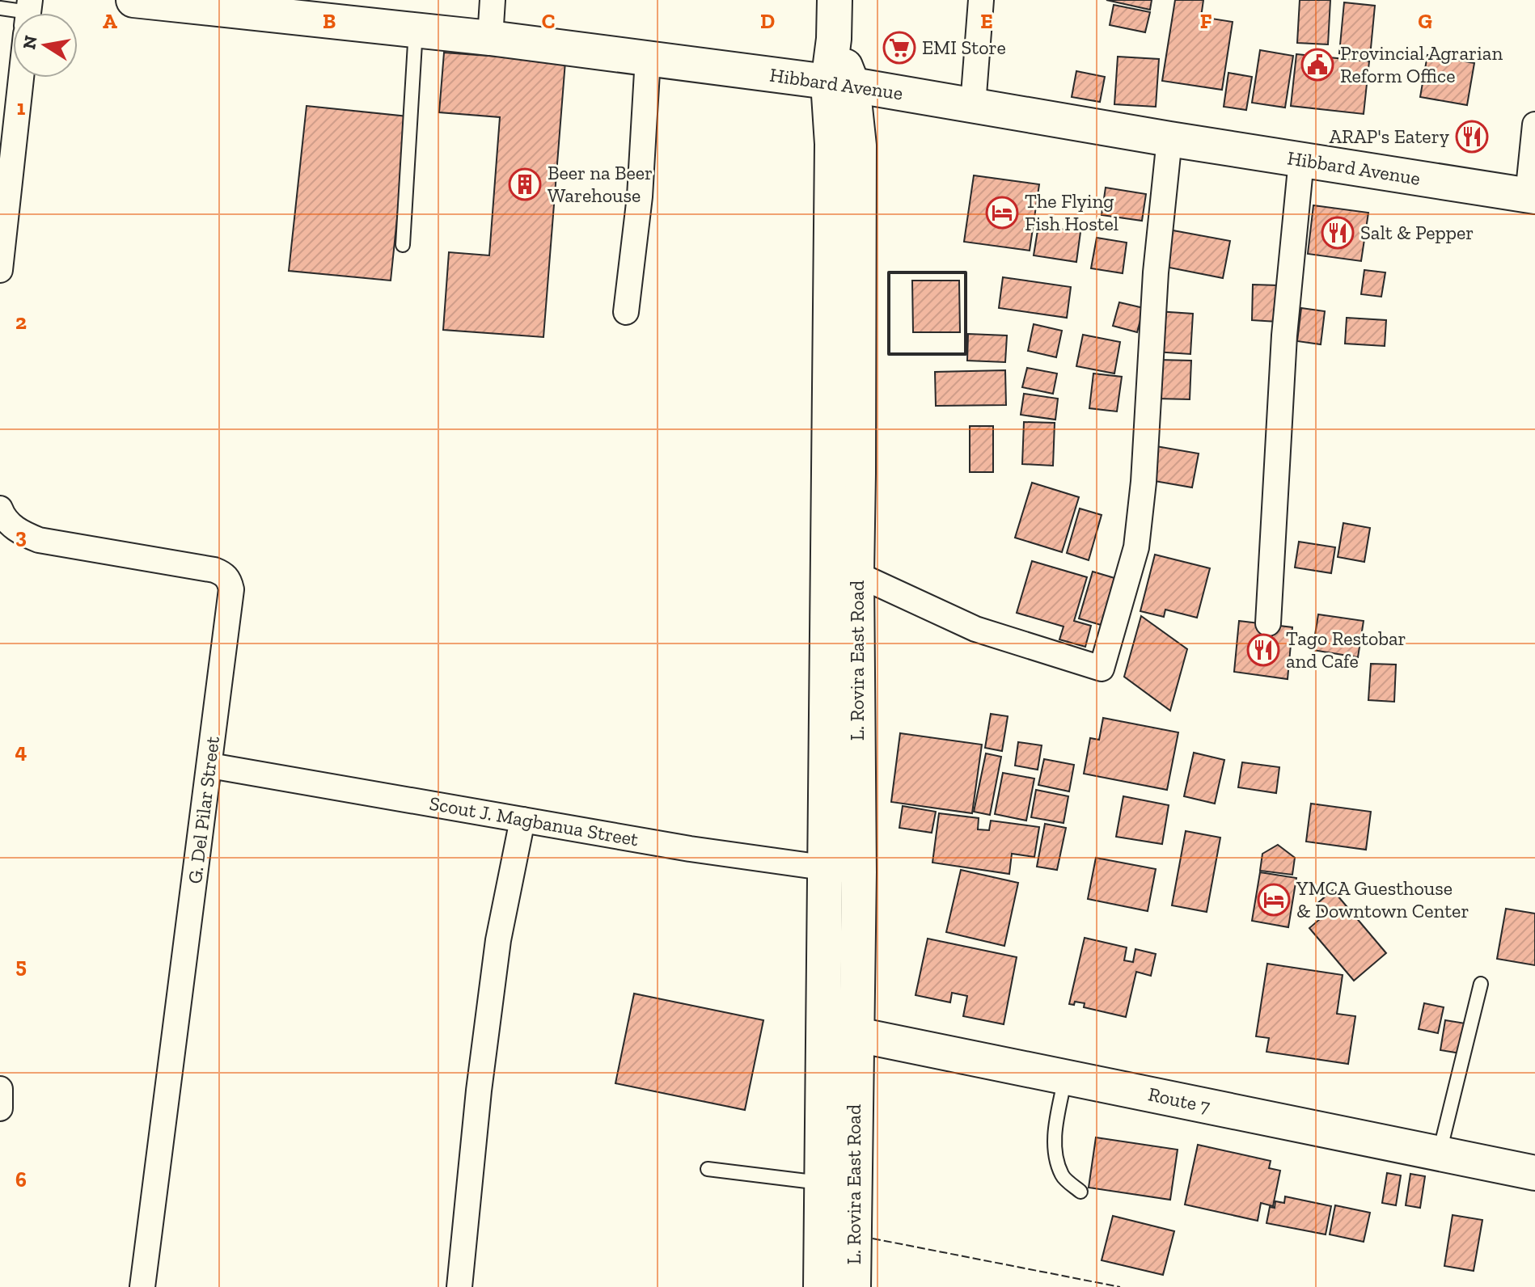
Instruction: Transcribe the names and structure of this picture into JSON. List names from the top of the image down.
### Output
{
  "streets": {
    "main road": ["Hibbard Avenue", "L. Rovira East Road", "Route 7"],
    "street": ["G. Del Pilar Street", "Scout J. Magbanua Street"]
  },
  "crossings": [
    ["Hibbard Avenue", "L. Rovira East Road"],
    ["L. Rovira East Road", "Scout J. Magbanua Street"],
    ["L. Rovira East Road", "Route 7"],
    ["G. Del Pilar Street", "Scout J. Magbanua Street"]
  ],
  "places": {
    "supermarket": ["EMI Store"],
    "public building": ["Provincial Agrarian Reform Office"],
    "restaurant": ["ARAP's Eatery", "Salt & Pepper", "Tago Restobar and Cafe"],
    "building": ["Beer na Beer Warehouse"],
    "hotel": ["The Flying Fish Hostel", "YMCA Guesthouse & Downtown Center"]
  },
  "north": "left",
  "grid": {
    "columns": [
      "A",
      "B",
      "C",
      "D",
      "E",
      "F",
      "G"
    ],
    "rows": [
      "1",
      "2",
      "3",
      "4",
      "5",
      "6"
    ]
  }
}
